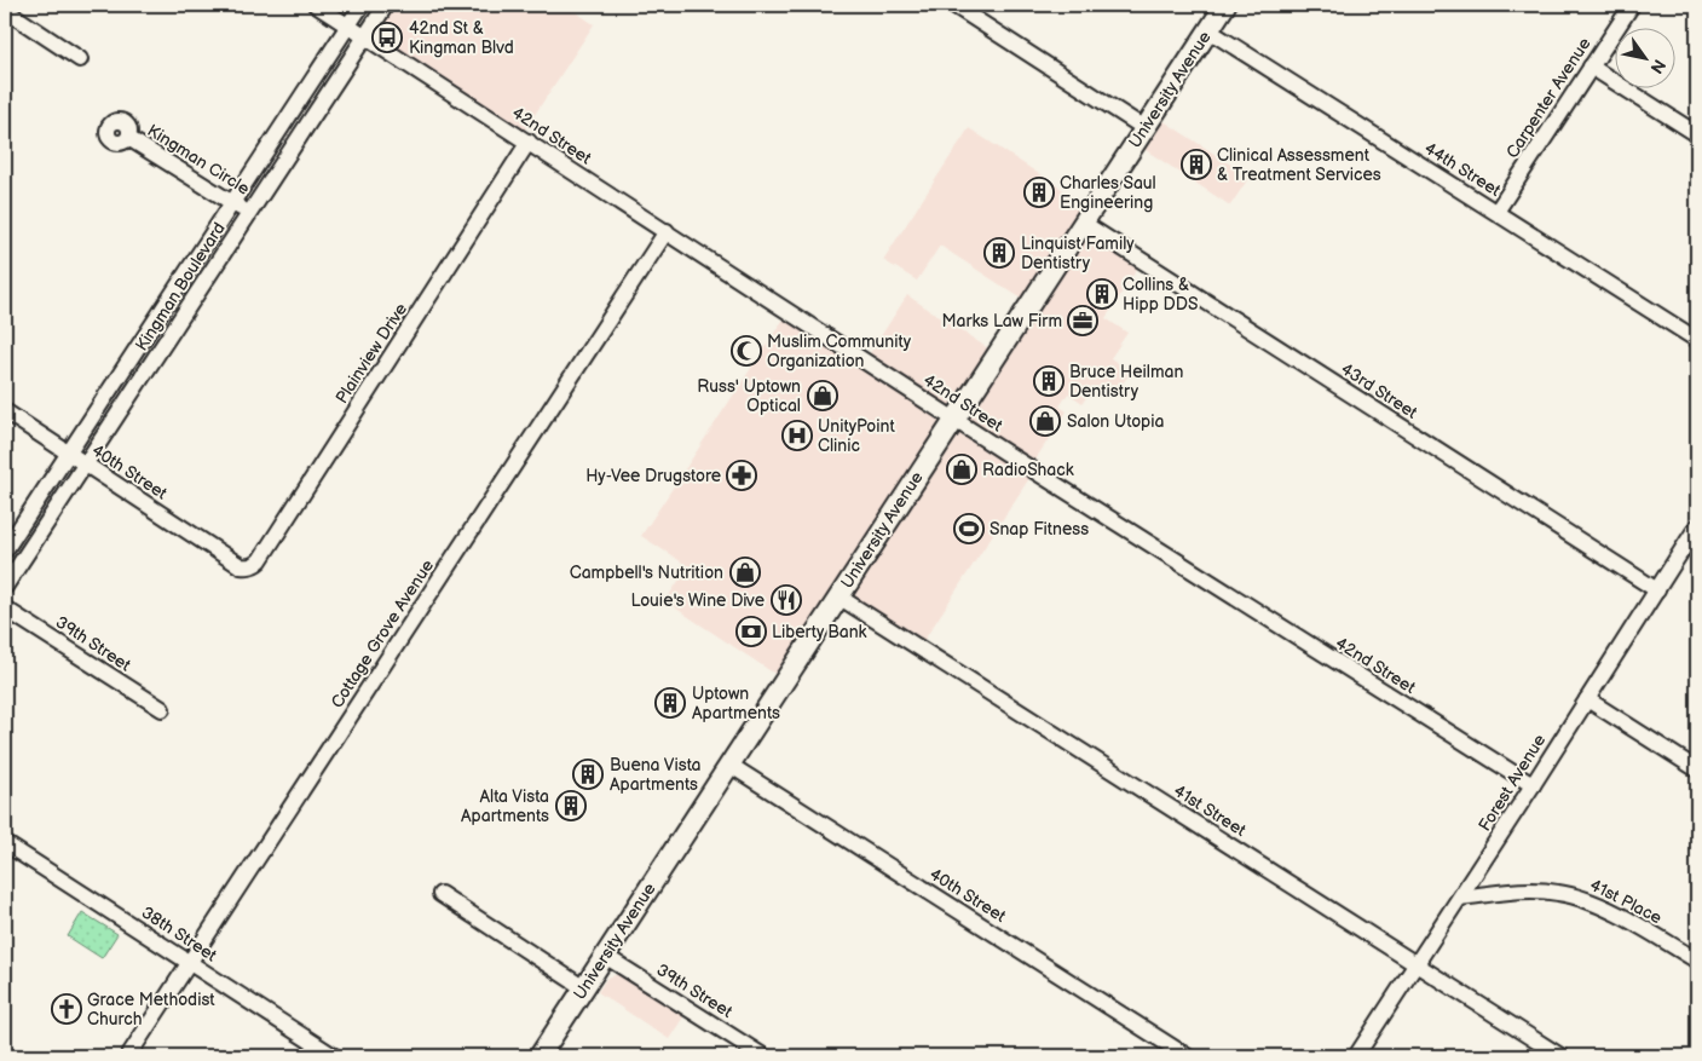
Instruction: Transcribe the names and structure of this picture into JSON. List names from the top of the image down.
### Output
{
  "streets": {
    "main road": ["University Avenue"],
    "street": [
      "Carpenter Avenue",
      "42nd Street",
      "Kingman Circle",
      "44th Street",
      "Kingman Boulevard",
      "Plainview Drive",
      "43rd Street",
      "40th Street",
      "Cottage Grove Avenue",
      "39th Street",
      "Forest Avenue",
      "41st Street",
      "41st Place",
      "38th Street"
    ]
  },
  "crossings": [
    ["University Avenue", "42nd Street"],
    ["University Avenue", "44th Street"],
    ["University Avenue", "43rd Street"],
    ["University Avenue", "40th Street"],
    ["University Avenue", "39th Street"],
    ["University Avenue", "41st Street"],
    ["Carpenter Avenue", "44th Street"],
    ["42nd Street", "Kingman Boulevard"],
    ["42nd Street", "Plainview Drive"],
    ["42nd Street", "Cottage Grove Avenue"],
    ["42nd Street", "Forest Avenue"],
    ["Kingman Circle", "Kingman Boulevard"],
    ["Kingman Boulevard", "40th Street"],
    ["Plainview Drive", "40th Street"],
    ["43rd Street", "Forest Avenue"],
    ["Cottage Grove Avenue", "38th Street"],
    ["Forest Avenue", "41st Street"],
    ["Forest Avenue", "41st Place"]
  ],
  "places": {
    "bus stop": ["42nd St & Kingman Blvd"],
    "building": [
      "Clinical Assessment & Treatment Services",
      "Charles Saul Engineering",
      "Linquist Family Dentistry",
      "Collins & Hipp DDS",
      "Bruce Heilman Dentistry",
      "Uptown Apartments",
      "Buena Vista Apartments",
      "Alta Vista Apartments"
    ],
    "office": ["Marks Law Firm"],
    "mosque": ["Muslim Community Organization"],
    "shop": [
      "Russ' Uptown Optical",
      "Salon Utopia",
      "RadioShack",
      "Campbell's Nutrition"
    ],
    "hospital": ["UnityPoint Clinic"],
    "pharmacy": ["Hy-Vee Drugstore"],
    "sports": ["Snap Fitness"],
    "restaurant": ["Louie's Wine Dive"],
    "bank": ["Liberty Bank"],
    "church": ["Grace Methodist Church"]
  },
  "north": "bottom right"
}
